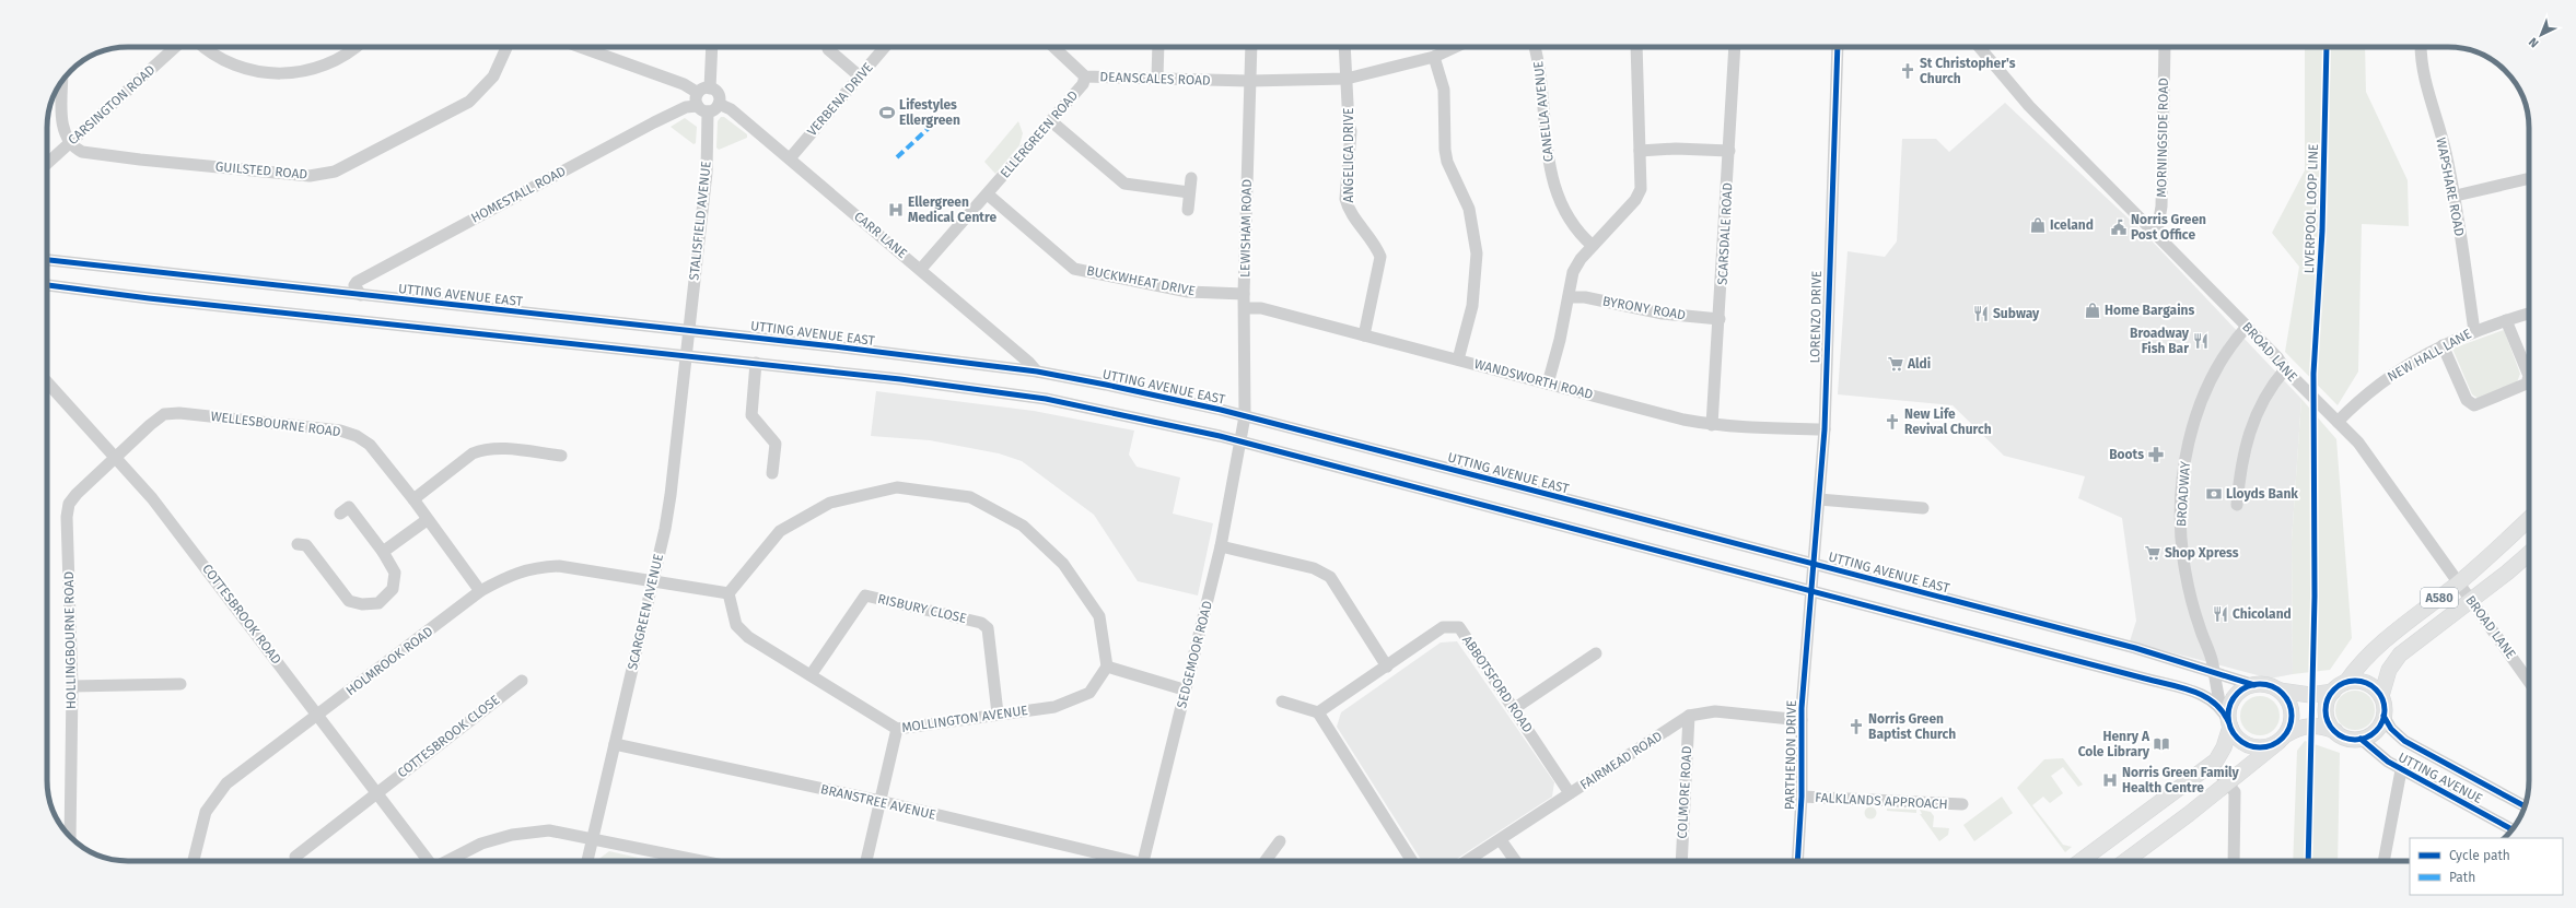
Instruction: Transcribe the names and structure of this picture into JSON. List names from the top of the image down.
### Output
{
  "streets": {
    "main road": ["A580"],
    "street": [
      "DEANSCALES ROAD",
      "VERBENA DRIVE",
      "CARSINGTON ROAD",
      "CANELLA AVENUE",
      "ELLERGREEN ROAD",
      "MORNINGSIDE ROAD",
      "ANGELICA DRIVE",
      "GUILSTED ROAD",
      "WAPSHARE ROAD",
      "HOMESTALL ROAD",
      "STALISFIELD AVENUE",
      "LEWISHAM ROAD",
      "SCARSDALE ROAD",
      "CARR LANE",
      "BUCKWHEAT DRIVE",
      "UTTING AVENUE EAST",
      "BYRONY ROAD",
      "LORENZO DRIVE",
      "BROAD LANE",
      "NEW HALL LANE",
      "WANDSWORTH ROAD",
      "WELLESBOURNE ROAD",
      "BROADWAY",
      "RISBURY CLOSE",
      "SCARGREEN AVENUE",
      "COTTESBROOK ROAD",
      "HOLLINGBOURNE ROAD",
      "SEDGEMOOR ROAD",
      "HOLMROOK ROAD",
      "ABBOTSFORD ROAD",
      "MOLLINGTON AVENUE",
      "COTTESBROOK CLOSE",
      "PARTHENON DRIVE",
      "FAIRMEAD ROAD",
      "UTTING AVENUE",
      "COLMORE ROAD",
      "FALKLANDS APPROACH",
      "BRANSTREE AVENUE"
    ],
    "cycle path": ["LIVERPOOL LOOP LINE"]
  },
  "crossings": [
    ["DEANSCALES ROAD", "ELLERGREEN ROAD"],
    ["DEANSCALES ROAD", "ANGELICA DRIVE"],
    ["DEANSCALES ROAD", "LEWISHAM ROAD"],
    ["VERBENA DRIVE", "CARR LANE"],
    ["CARSINGTON ROAD", "GUILSTED ROAD"],
    ["ELLERGREEN ROAD", "CARR LANE"],
    ["ELLERGREEN ROAD", "BUCKWHEAT DRIVE"],
    ["MORNINGSIDE ROAD", "BROAD LANE"],
    ["ANGELICA DRIVE", "WANDSWORTH ROAD"],
    ["WAPSHARE ROAD", "NEW HALL LANE"],
    ["HOMESTALL ROAD", "STALISFIELD AVENUE"],
    ["HOMESTALL ROAD", "CARR LANE"],
    ["HOMESTALL ROAD", "UTTING AVENUE EAST"],
    ["STALISFIELD AVENUE", "CARR LANE"],
    ["STALISFIELD AVENUE", "UTTING AVENUE EAST"],
    ["STALISFIELD AVENUE", "SCARGREEN AVENUE"],
    ["LEWISHAM ROAD", "BUCKWHEAT DRIVE"],
    ["LEWISHAM ROAD", "UTTING AVENUE EAST"],
    ["LEWISHAM ROAD", "WANDSWORTH ROAD"],
    ["LEWISHAM ROAD", "SEDGEMOOR ROAD"],
    ["SCARSDALE ROAD", "BYRONY ROAD"],
    ["SCARSDALE ROAD", "WANDSWORTH ROAD"],
    ["CARR LANE", "UTTING AVENUE EAST"],
    ["UTTING AVENUE EAST", "LORENZO DRIVE"],
    ["UTTING AVENUE EAST", "BROADWAY"],
    ["UTTING AVENUE EAST", "A580"],
    ["LORENZO DRIVE", "WANDSWORTH ROAD"],
    ["LORENZO DRIVE", "PARTHENON DRIVE"],
    ["BROAD LANE", "NEW HALL LANE"],
    ["BROAD LANE", "BROADWAY"],
    ["BROAD LANE", "A580"],
    ["WELLESBOURNE ROAD", "COTTESBROOK ROAD"],
    ["WELLESBOURNE ROAD", "HOLLINGBOURNE ROAD"],
    ["WELLESBOURNE ROAD", "HOLMROOK ROAD"],
    ["A580", "UTTING AVENUE"],
    ["RISBURY CLOSE", "MOLLINGTON AVENUE"],
    ["SCARGREEN AVENUE", "HOLMROOK ROAD"],
    ["SCARGREEN AVENUE", "BRANSTREE AVENUE"],
    ["COTTESBROOK ROAD", "HOLLINGBOURNE ROAD"],
    ["COTTESBROOK ROAD", "HOLMROOK ROAD"],
    ["COTTESBROOK ROAD", "COTTESBROOK CLOSE"],
    ["ABBOTSFORD ROAD", "FAIRMEAD ROAD"],
    ["PARTHENON DRIVE", "FAIRMEAD ROAD"],
    ["PARTHENON DRIVE", "FALKLANDS APPROACH"],
    ["FAIRMEAD ROAD", "COLMORE ROAD"]
  ],
  "places": {
    "church": ["St Christopher's Church", "New Life Revival Church", "Norris Green Baptist Church"],
    "sports": ["Lifestyles Ellergreen"],
    "hospital": ["Ellergreen Medical Centre", "Norris Green Family Health Centre"],
    "shop": ["Iceland", "Home Bargains"],
    "public building": ["Norris Green Post Office"],
    "restaurant": ["Subway", "Broadway Fish Bar", "Chicoland"],
    "supermarket": ["Aldi", "Shop Xpress"],
    "pharmacy": ["Boots"],
    "bank": ["Lloyds Bank"],
    "library": ["Henry A Cole Library"]
  },
  "legend": ["Cycle path", "Path"],
  "north": "bottom left"
}
